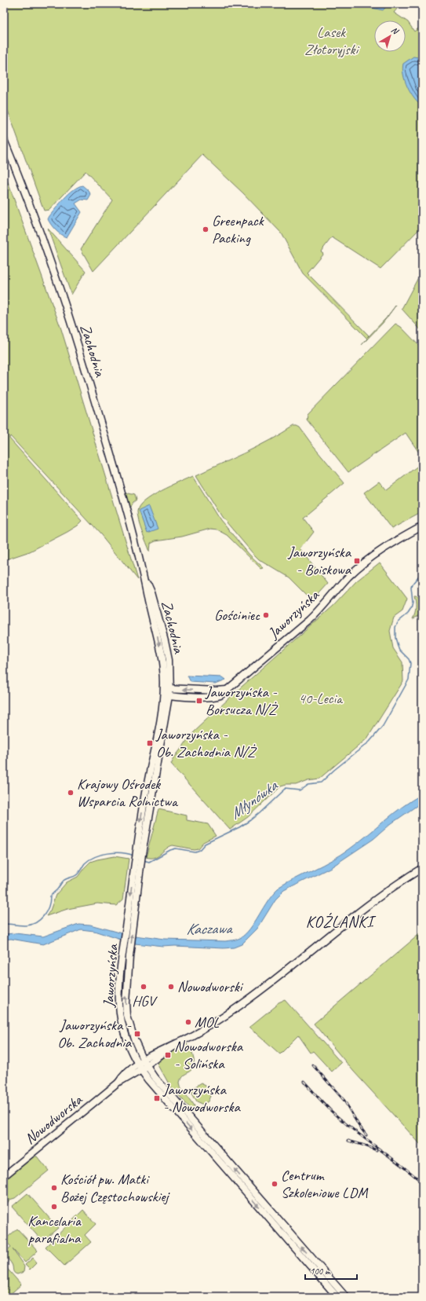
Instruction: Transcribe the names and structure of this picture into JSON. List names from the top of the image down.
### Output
{
  "streets": {
    "main road": ["Zachodnia", "Jaworzyńska", "Nowodworska"]
  },
  "crossings": [
    ["Zachodnia", "Jaworzyńska"],
    ["Jaworzyńska", "Nowodworska"]
  ],
  "districts": ["KOŹLANKI"],
  "water": ["Młynówka", "Kaczawa"],
  "parks": ["Lasek Złotoryjski", "40-Lecia"],
  "places": {
    "other": [
      "Greenpack Packing",
      "Gościniec",
      "Krajowy Ośrodek Wsparcia Rolnictwa",
      "HGV",
      "Nowodworski",
      "MOL",
      "Centrum Szkoleniowe LDM",
      "Kościół pw. Matki Bożej Częstochowskiej",
      "Kancelaria parafialna"
    ],
    "transit": [
      "Jaworzyńska - Boiskowa",
      "Jaworzyńska - Borsucza N/Ż",
      "Jaworzyńska - Ob. Zachodnia N/Ż",
      "Jaworzyńska - Ob. Zachodnia",
      "Nowodworska - Solińska",
      "Jaworzyńska - Nowodworska"
    ]
  },
  "scale_bar": "100 m",
  "north": "top right"
}
